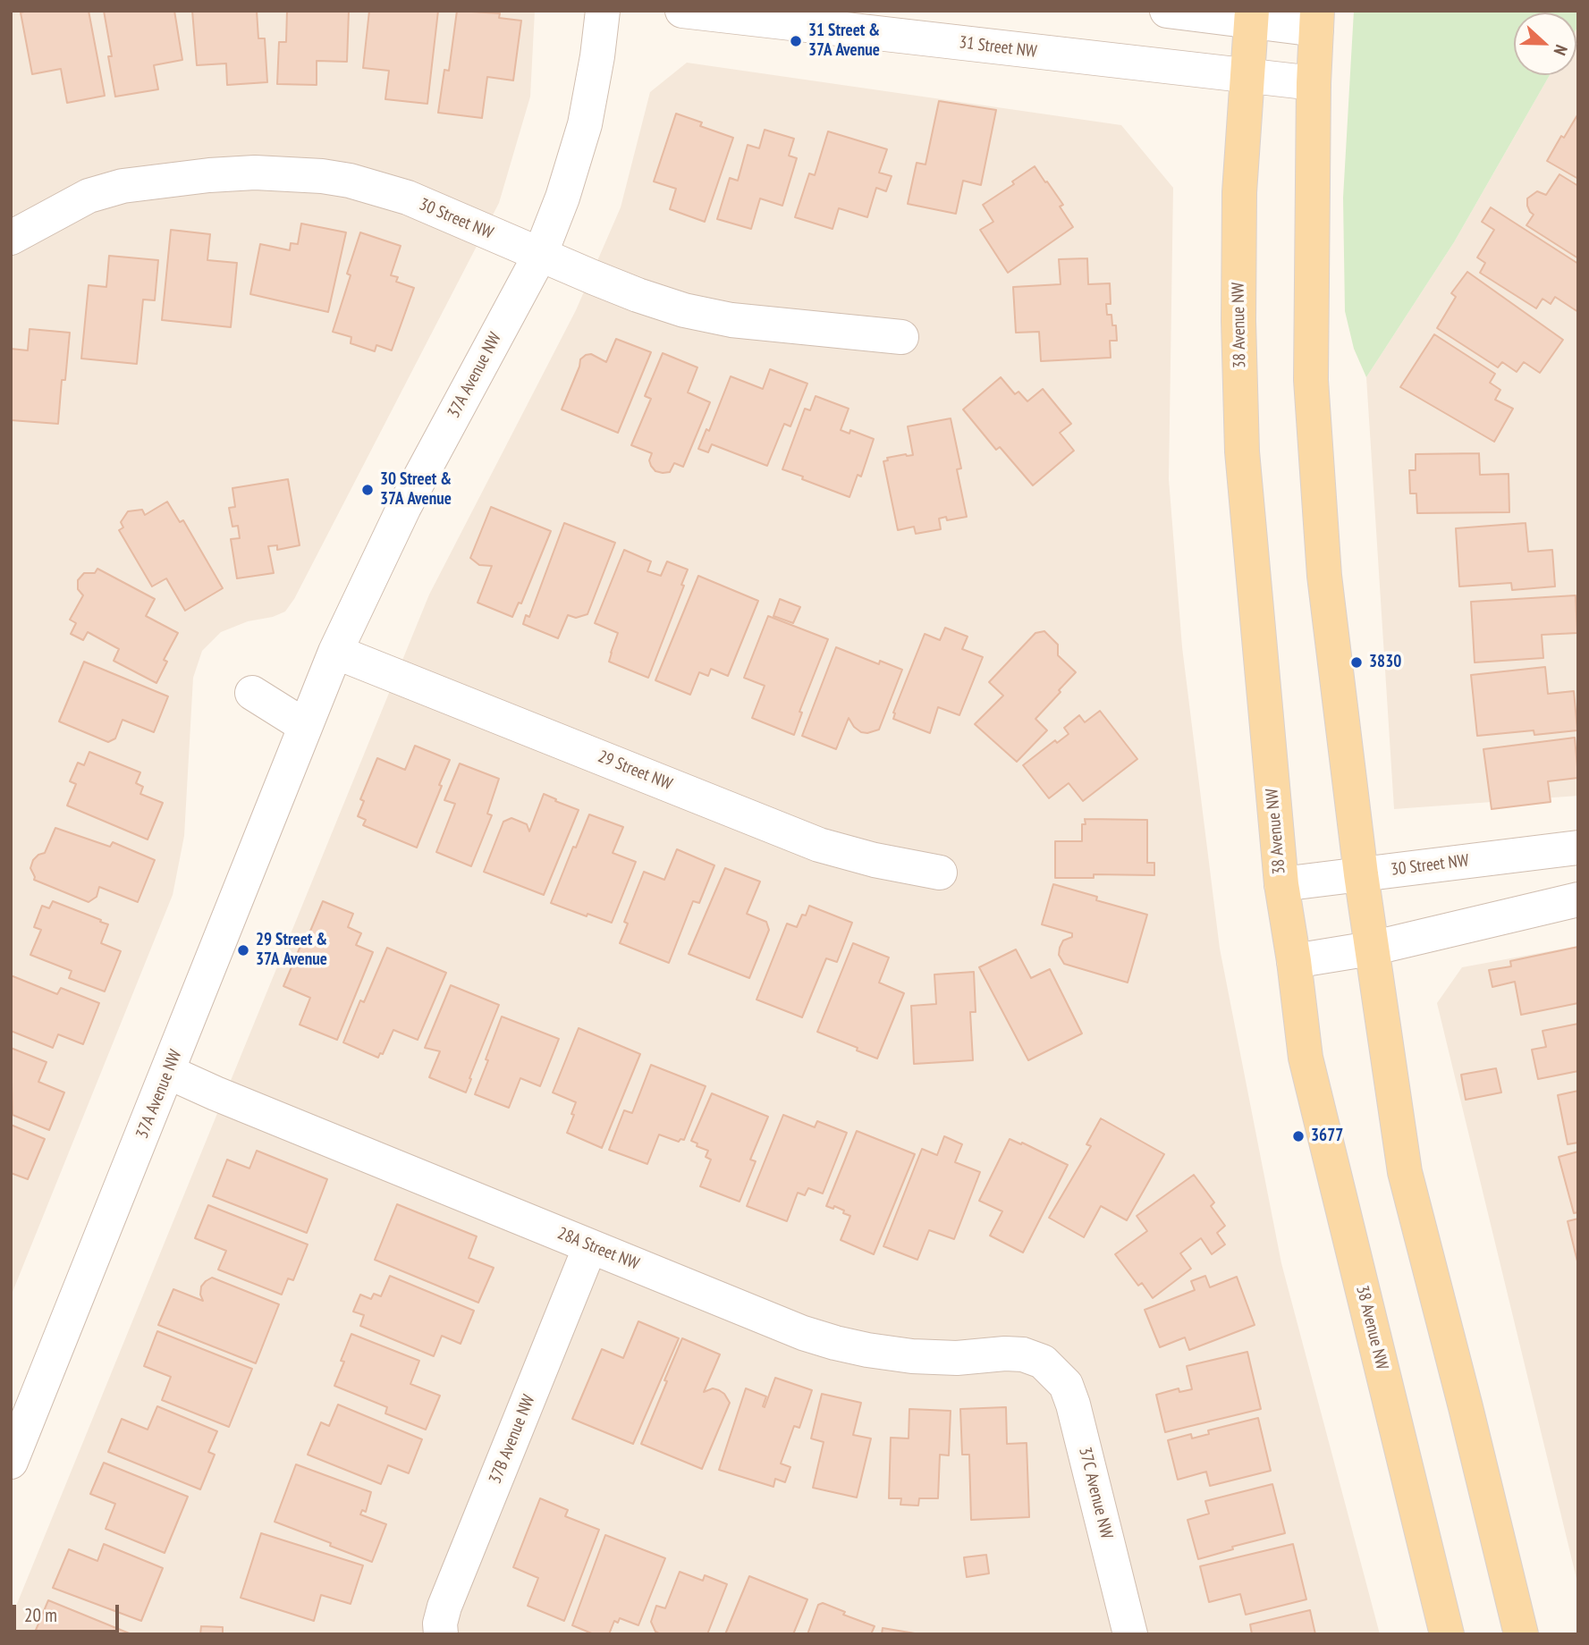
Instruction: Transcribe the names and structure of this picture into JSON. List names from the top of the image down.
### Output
{
  "streets": {
    "main road": ["38 Avenue NW"],
    "street": [
      "31 Street NW",
      "30 Street NW",
      "37A Avenue NW",
      "29 Street NW",
      "28A Street NW",
      "37B Avenue NW",
      "37C Avenue NW"
    ]
  },
  "crossings": [
    ["31 Street NW", "38 Avenue NW"],
    ["30 Street NW", "38 Avenue NW"],
    ["30 Street NW", "37A Avenue NW"],
    ["37A Avenue NW", "29 Street NW"],
    ["37A Avenue NW", "28A Street NW"],
    ["28A Street NW", "37B Avenue NW"],
    ["28A Street NW", "37C Avenue NW"]
  ],
  "places": [
    "31 Street & 37A Avenue",
    "30 Street & 37A Avenue",
    "3830",
    "29 Street & 37A Avenue",
    "3677"
  ],
  "scale_bar": "20 m",
  "north": "right"
}
